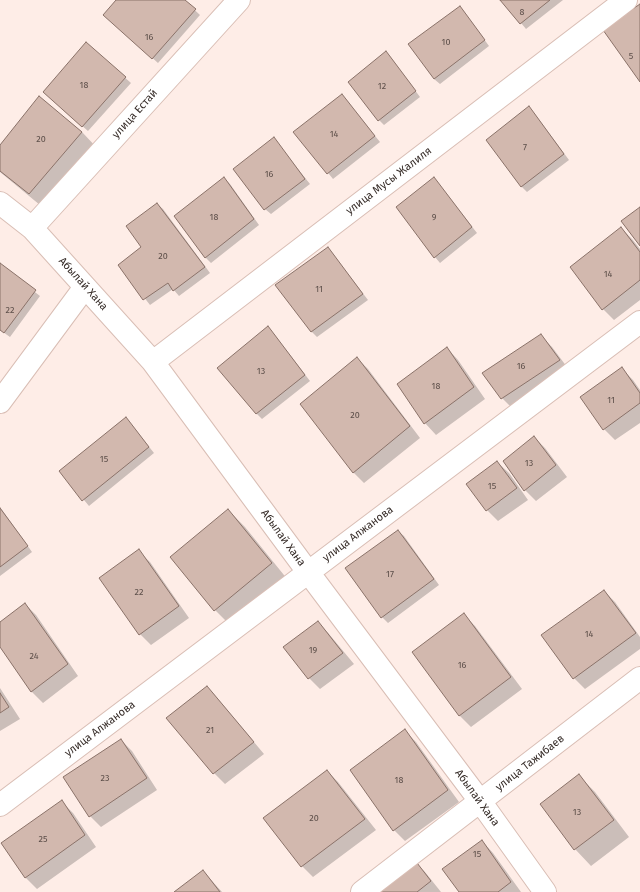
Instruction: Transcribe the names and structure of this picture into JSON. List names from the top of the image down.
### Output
{
  "streets": {
    "street": [
      "улица Естай",
      "улица Мусы Жалиля",
      "Абылай Хана",
      "улица Алжанова",
      "улица Тажибаев"
    ]
  },
  "crossings": [
    ["улица Естай", "Абылай Хана"],
    ["улица Мусы Жалиля", "Абылай Хана"],
    ["Абылай Хана", "улица Алжанова"],
    ["Абылай Хана", "улица Тажибаев"]
  ],
  "house_numbers": [
    "8",
    "16",
    "10",
    "5",
    "18",
    "12",
    "14",
    "20",
    "7",
    "16",
    "18",
    "9",
    "20",
    "14",
    "11",
    "22",
    "16",
    "13",
    "18",
    "11",
    "20",
    "15",
    "13",
    "15",
    "17",
    "22",
    "14",
    "19",
    "24",
    "16",
    "21",
    "23",
    "18",
    "13",
    "20",
    "25",
    "15"
  ]
}
